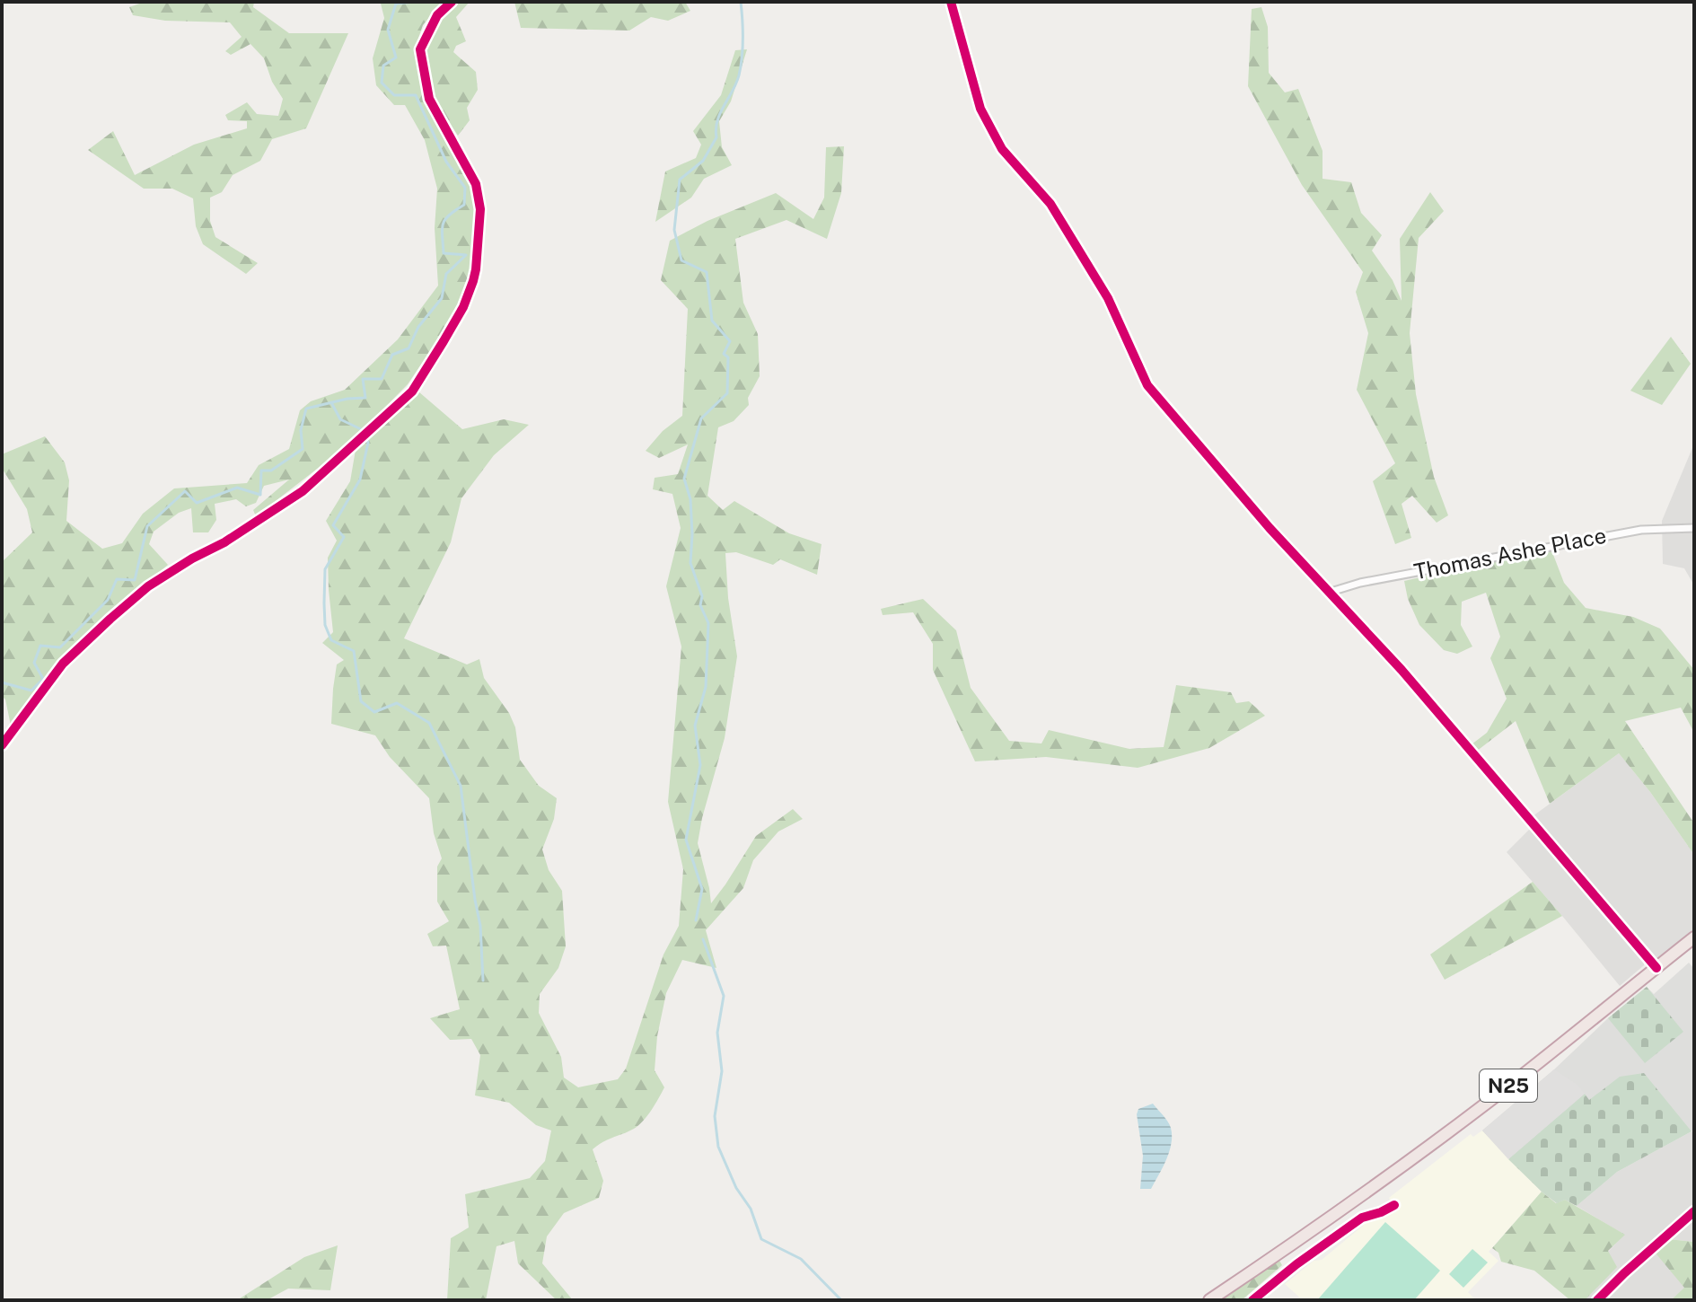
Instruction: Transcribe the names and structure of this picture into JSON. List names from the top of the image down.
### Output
{
  "streets": {
    "highway": ["N25"],
    "street": ["Thomas Ashe Place"]
  }
}
